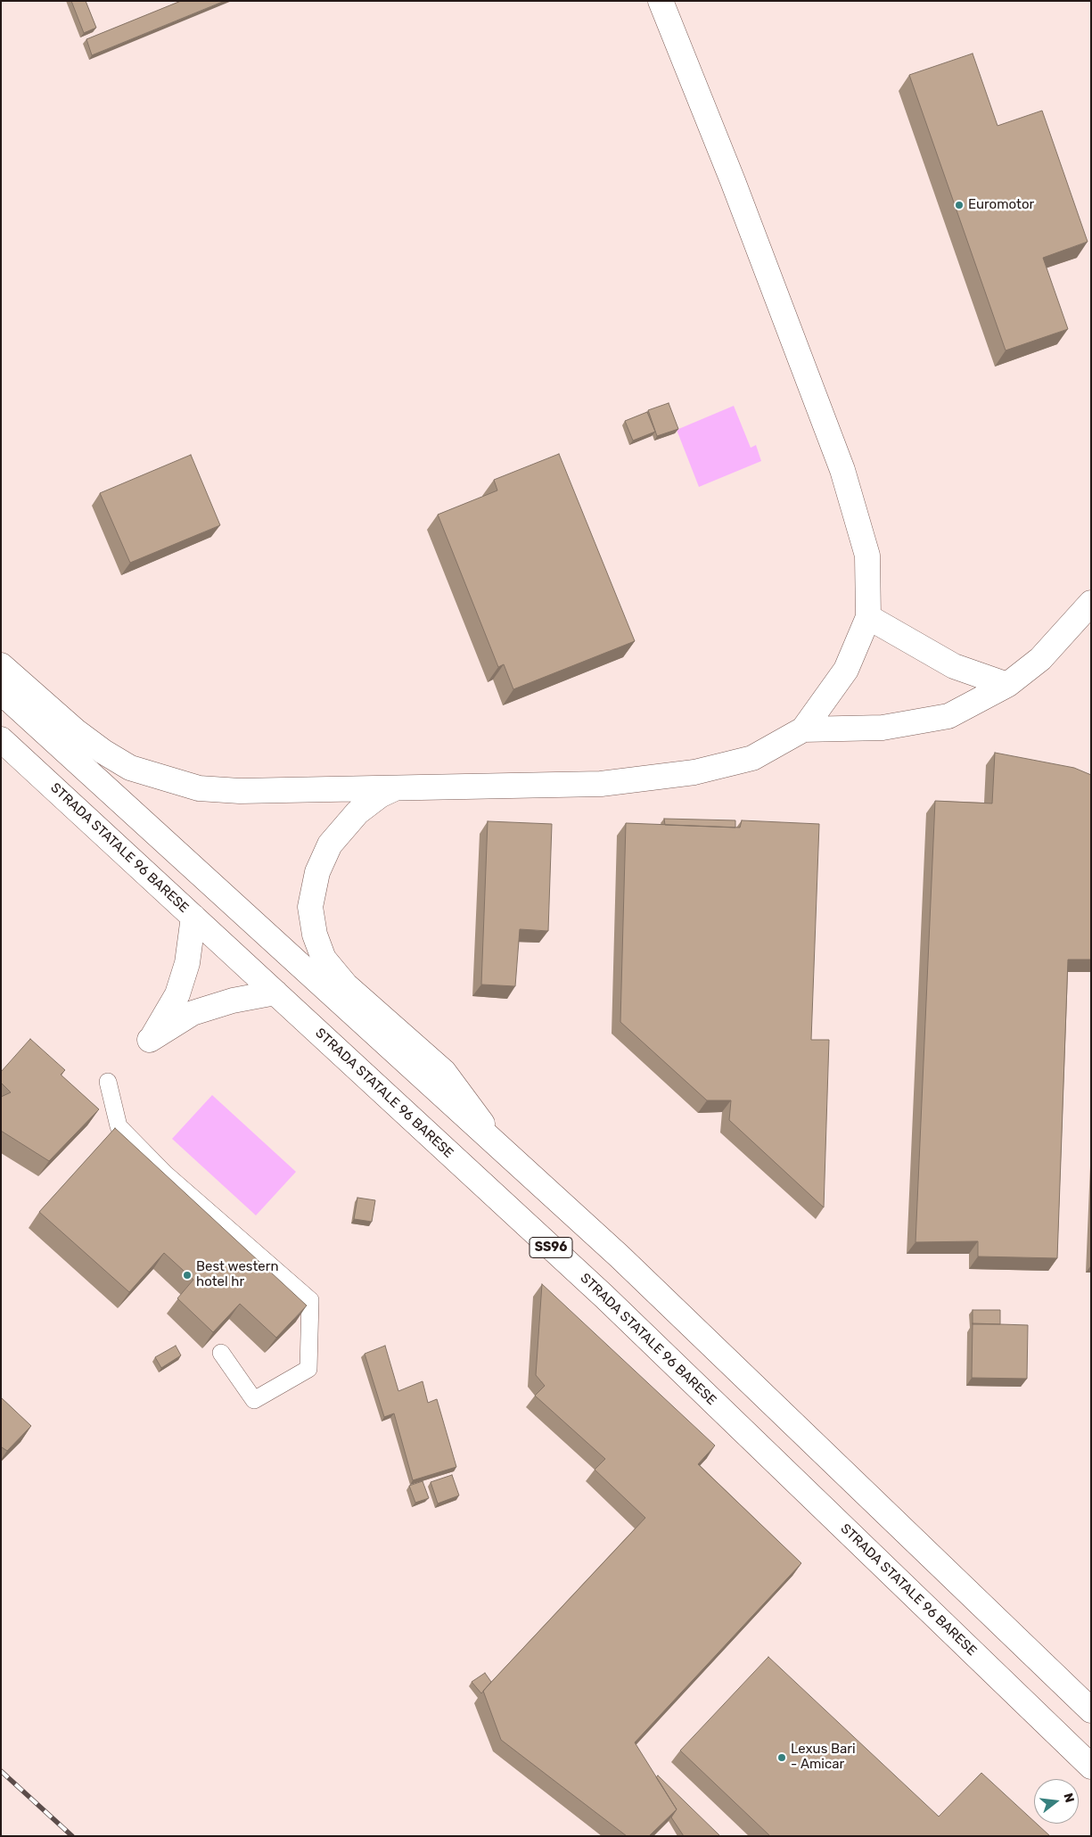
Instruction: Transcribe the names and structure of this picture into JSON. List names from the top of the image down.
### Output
{
  "streets": {
    "main road": ["STRADA STATALE 96 BARESE", "SS96"]
  },
  "places": ["Euromotor", "Best western hotel hr", "Lexus Bari - Amicar"],
  "north": "right"
}
